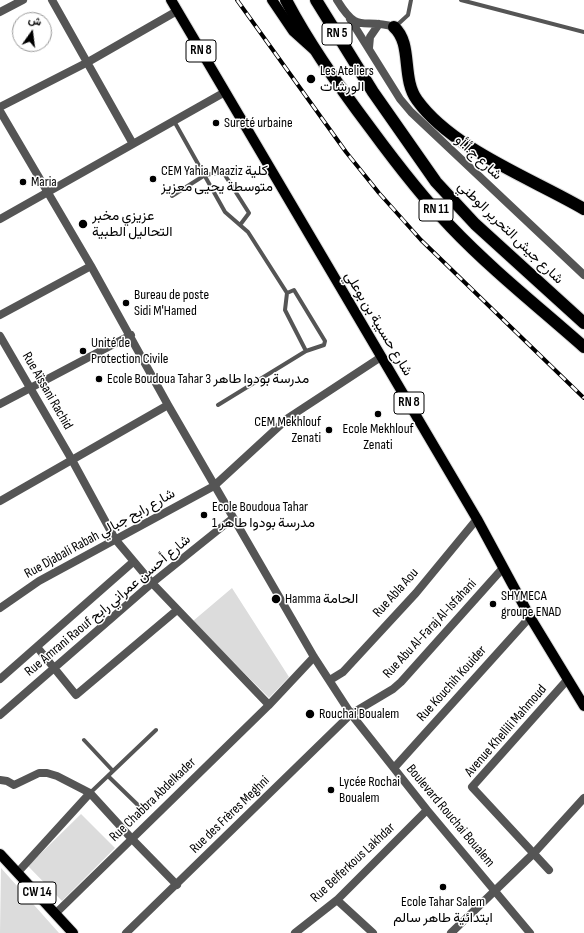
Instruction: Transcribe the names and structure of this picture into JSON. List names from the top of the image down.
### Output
{
  "streets": {
    "highway": ["RN 5", "RN 11", "شارع جيش التحرير الوطني"],
    "main road": ["RN 8", "شارع حسيبة بن بوعلي", "CW 14"],
    "street": [
      "شارع ج.أ.أو",
      "Rue Aïssani Rachid",
      "Rue Djabali Rabah شارع رابح جبالي",
      "Rue Abla Aou",
      "Rue Amrani Raouf شارع أحسن عمراني رابح",
      "Rue Abu Al-Faraj Al-Isfahani",
      "Rue Kouchih Kouider",
      "Avenue Khellili Mahmoud",
      "Rue Chabbra Abdelkader",
      "Rue des Frères Meghni",
      "Boulevard Rouchai Boualem",
      "Rue Belferkous Lakhdar"
    ]
  },
  "crossings": [
    ["RN 8", "شارع حسيبة بن بوعلي"],
    ["شارع حسيبة بن بوعلي", "Rue Djabali Rabah شارع رابح جبالي"],
    ["شارع حسيبة بن بوعلي", "Rue Abla Aou"],
    ["شارع حسيبة بن بوعلي", "Rue Abu Al-Faraj Al-Isfahani"],
    ["شارع حسيبة بن بوعلي", "Rue Kouchih Kouider"],
    ["شارع حسيبة بن بوعلي", "Avenue Khellili Mahmoud"],
    ["Rue Aïssani Rachid", "Rue Djabali Rabah شارع رابح جبالي"],
    ["Rue Aïssani Rachid", "Rue Amrani Raouf شارع أحسن عمراني رابح"],
    ["Rue Aïssani Rachid", "Rue Chabbra Abdelkader"],
    ["Rue Djabali Rabah شارع رابح جبالي", "Boulevard Rouchai Boualem"],
    ["Rue Abla Aou", "Boulevard Rouchai Boualem"],
    ["Rue Amrani Raouf شارع أحسن عمراني رابح", "Boulevard Rouchai Boualem"],
    ["Rue Abu Al-Faraj Al-Isfahani", "Rue des Frères Meghni"],
    ["Rue Abu Al-Faraj Al-Isfahani", "Boulevard Rouchai Boualem"],
    ["Rue Kouchih Kouider", "Boulevard Rouchai Boualem"],
    ["Rue Chabbra Abdelkader", "Boulevard Rouchai Boualem"],
    ["Rue Chabbra Abdelkader", "CW 14"],
    ["Rue des Frères Meghni", "Boulevard Rouchai Boualem"],
    ["Boulevard Rouchai Boualem", "Rue Belferkous Lakhdar"]
  ],
  "places": [
    "Les Ateliers الورشات",
    "Sureté urbaine",
    "CEM Yahia Maaziz كلية متوسطة يحيى معزيز",
    "Maria",
    "عزيزي مخبر التحاليل الطبية",
    "Bureau de poste Sidi M'Hamed",
    "Unité de Protection Civile",
    "Ecole Boudoua Tahar 3 مدرسة بودوا طاهر",
    "Ecole Mekhlouf Zenati",
    "CEM Mekhlouf Zenati",
    "Ecole Boudoua Tahar 1 مدرسة بودوا طاهر",
    "Hamma الحامة",
    "SHYMECA groupe ENAD",
    "Rouchai Boualem",
    "Lycée Rochai Boualem",
    "Ecole Tahar Salem ابتدائية طاهر سالم"
  ],
  "north": "top"
}
